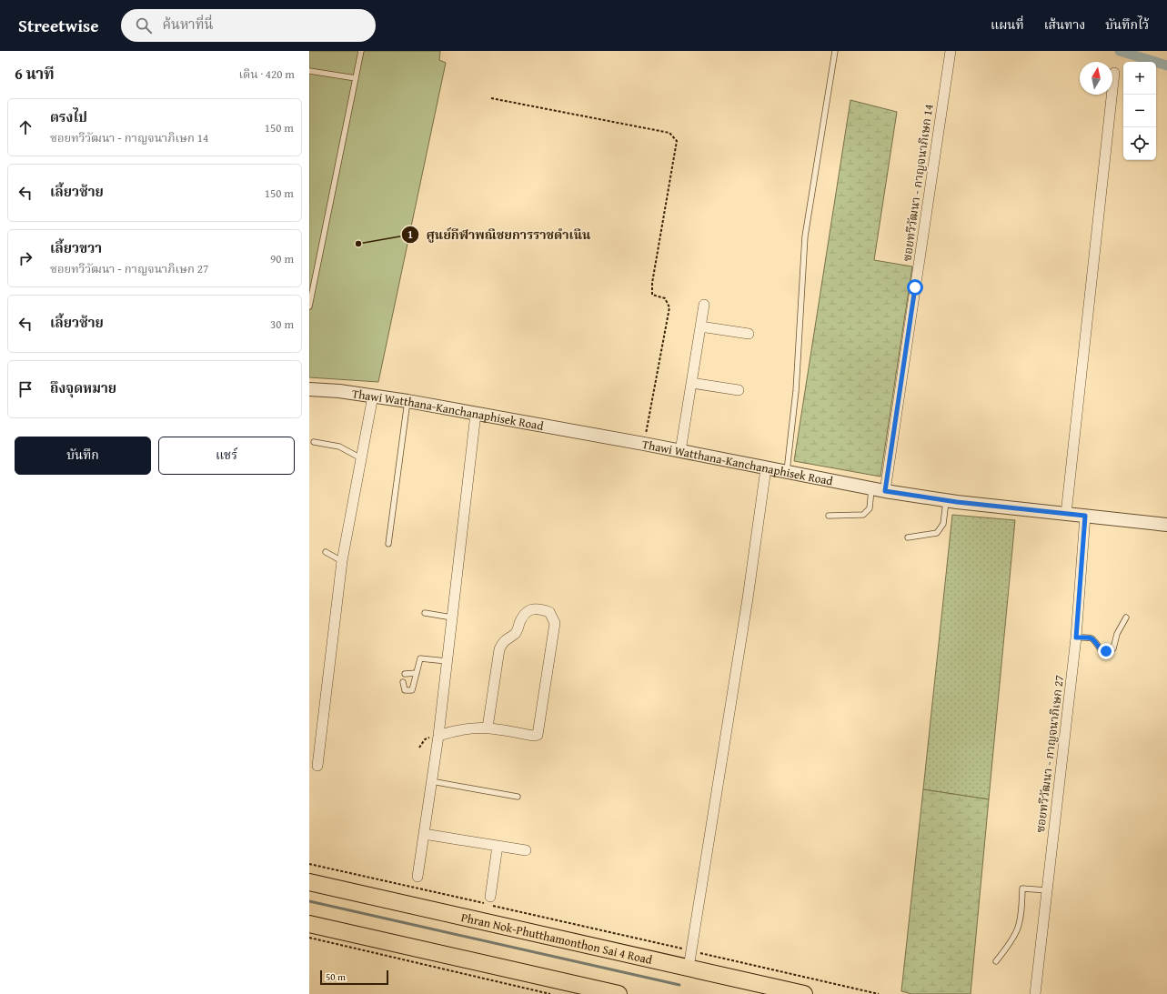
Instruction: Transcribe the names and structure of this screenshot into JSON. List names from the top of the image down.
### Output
{
  "streets": {
    "main road": ["Phran Nok-Phutthamonthon Sai 4 Road"],
    "street": ["ซอยทวีวัฒนา - กาญจนาภิเษก 14", "Thawi Watthana-Kanchanaphisek Road", "ซอยทวีวัฒนา - กาญจนาภิเษก 27"]
  },
  "crossings": [
    ["ซอยทวีวัฒนา - กาญจนาภิเษก 14", "Thawi Watthana-Kanchanaphisek Road"],
    ["Thawi Watthana-Kanchanaphisek Road", "ซอยทวีวัฒนา - กาญจนาภิเษก 27"]
  ],
  "places": ["ศูนย์กีฬาพณิชยการราชดำเนิน"],
  "scale_bar": "50 m",
  "north": "top",
  "page": {
    "header": "Streetwise",
    "search": "ค้นหาที่นี่",
    "nav": ["แผนที่", "เส้นทาง", "บันทึกไว้"],
    "heading": ["6 นาที", "เดิน · 420 m"],
    "map_buttons": ["+", "−"],
    "list": [
      ["ตรงไป", "ซอยทวีวัฒนา - กาญจนาภิเษก 14", "150 m"],
      ["เลี้ยวซ้าย", "150 m"],
      ["เลี้ยวขวา", "ซอยทวีวัฒนา - กาญจนาภิเษก 27", "90 m"],
      ["เลี้ยวซ้าย", "30 m"],
      "ถึงจุดหมาย"
    ],
    "buttons": ["บันทึก", "แชร์"],
    "scale": "50 m"
  }
}
